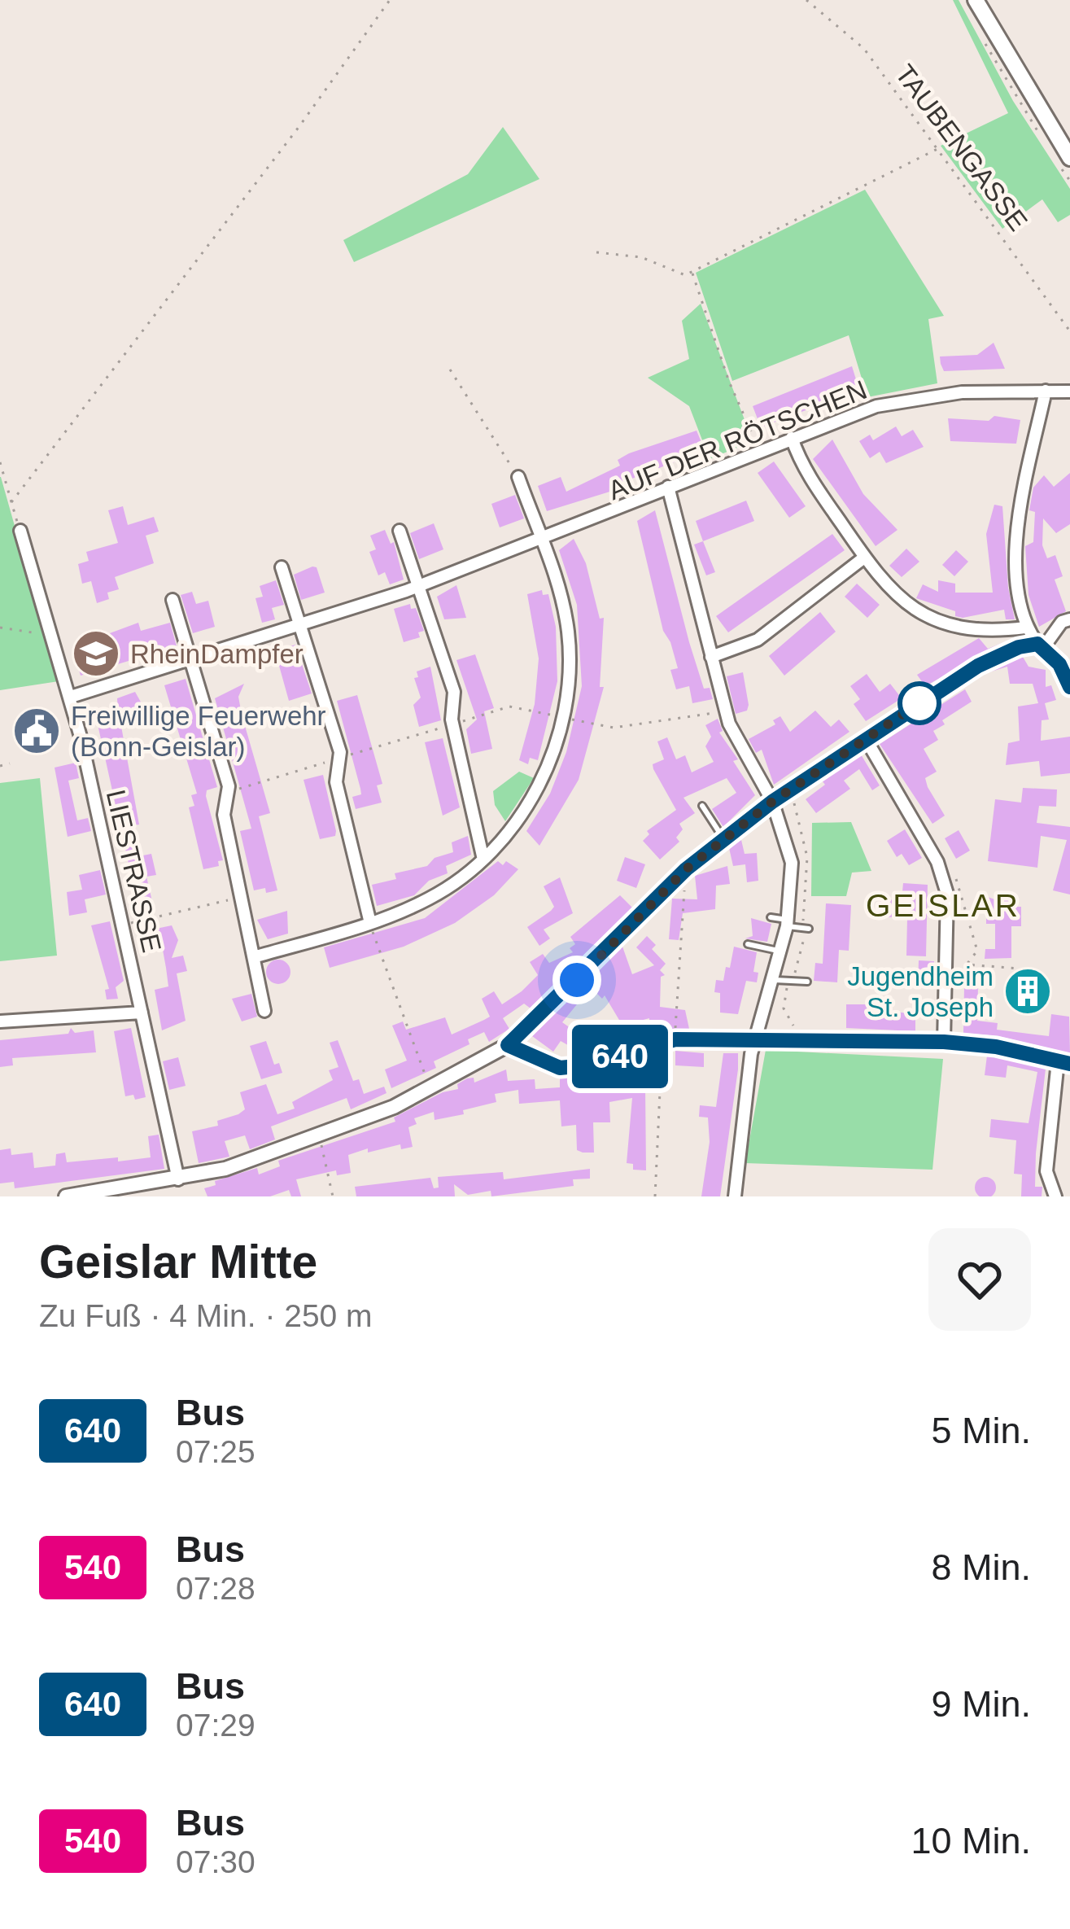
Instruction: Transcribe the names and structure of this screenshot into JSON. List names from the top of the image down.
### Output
{
  "streets": {
    "street": ["AUF DER RÖTSCHEN", "LIESTRASSE"],
    "path": ["TAUBENGASSE"]
  },
  "crossings": [
    ["AUF DER RÖTSCHEN", "LIESTRASSE"]
  ],
  "districts": ["GEISLAR"],
  "places": {
    "school or university": ["RheinDampfer"],
    "public building": ["Freiwillige Feuerwehr (Bonn-Geislar)"],
    "building": ["Jugendheim St. Joseph"]
  },
  "lines": ["bus line 640"],
  "page": {
    "on_map": "640",
    "heading": ["Geislar Mitte", "Zu Fuß · 4 Min. · 250 m"],
    "list": [
      {
        "mark": "640",
        "name": "Bus",
        "note": "07:25",
        "value": "5 Min."
      },
      {
        "mark": "540",
        "name": "Bus",
        "note": "07:28",
        "value": "8 Min."
      },
      {
        "mark": "640",
        "name": "Bus",
        "note": "07:29",
        "value": "9 Min."
      },
      {
        "mark": "540",
        "name": "Bus",
        "note": "07:30",
        "value": "10 Min."
      }
    ]
  }
}
